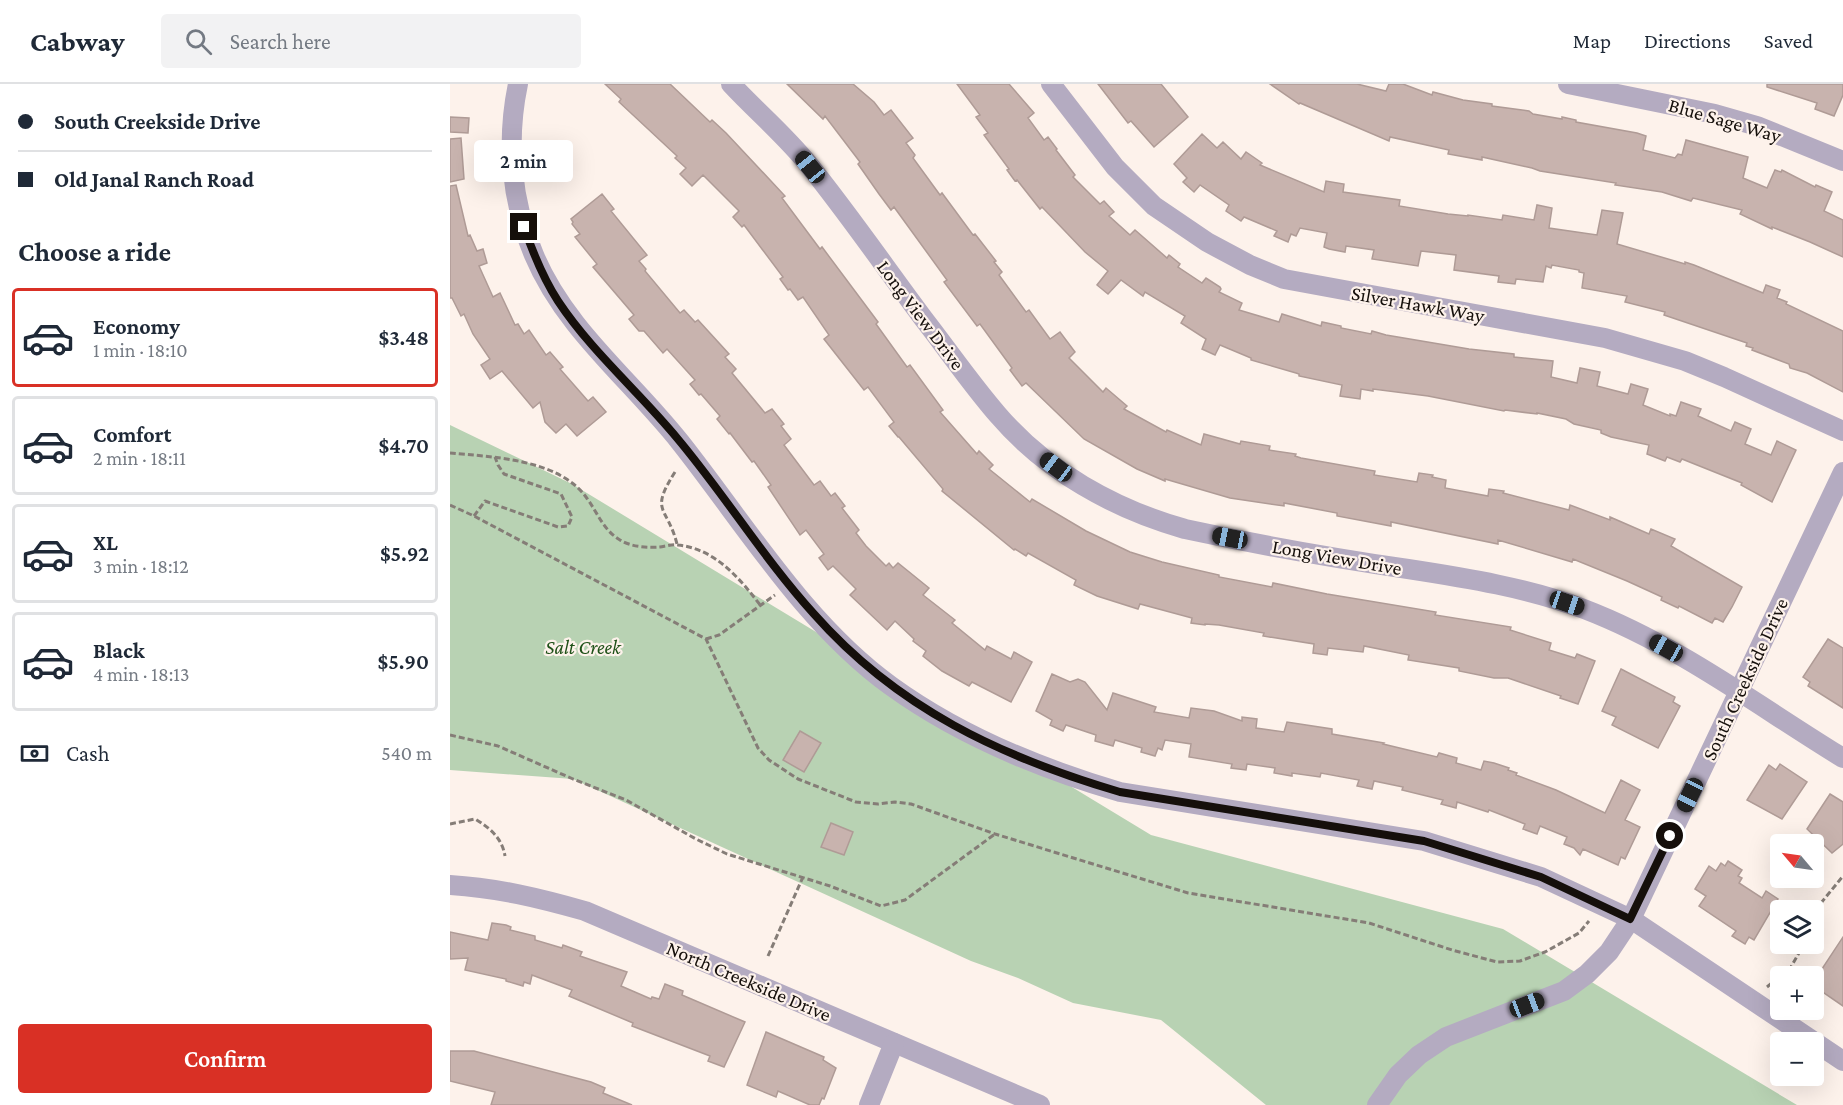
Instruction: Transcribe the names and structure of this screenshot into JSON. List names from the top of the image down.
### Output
{
  "streets": {
    "street": [
      "Blue Sage Way",
      "Silver Hawk Way",
      "Long View Drive",
      "South Creekside Drive",
      "North Creekside Drive"
    ]
  },
  "crossings": [
    ["Long View Drive", "South Creekside Drive"]
  ],
  "parks": ["Salt Creek"],
  "north": "top left",
  "page": {
    "header": "Cabway",
    "search": "Search here",
    "nav": ["Map", "Directions", "Saved"],
    "banner": ["South Creekside Drive", "Old Janal Ranch Road"],
    "bubble": "2 min",
    "heading": "Choose a ride",
    "list": [
      {
        "name": "Economy",
        "note": "1 min · 18:10",
        "value": "$3.48"
      },
      {
        "name": "Comfort",
        "note": "2 min · 18:11",
        "value": "$4.70"
      },
      {
        "name": "XL",
        "note": "3 min · 18:12",
        "value": "$5.92"
      },
      {
        "name": "Black",
        "note": "4 min · 18:13",
        "value": "$5.90"
      }
    ],
    "pay": ["Cash", "540 m"],
    "map_buttons": ["+", "−"],
    "buttons": "Confirm"
  }
}
